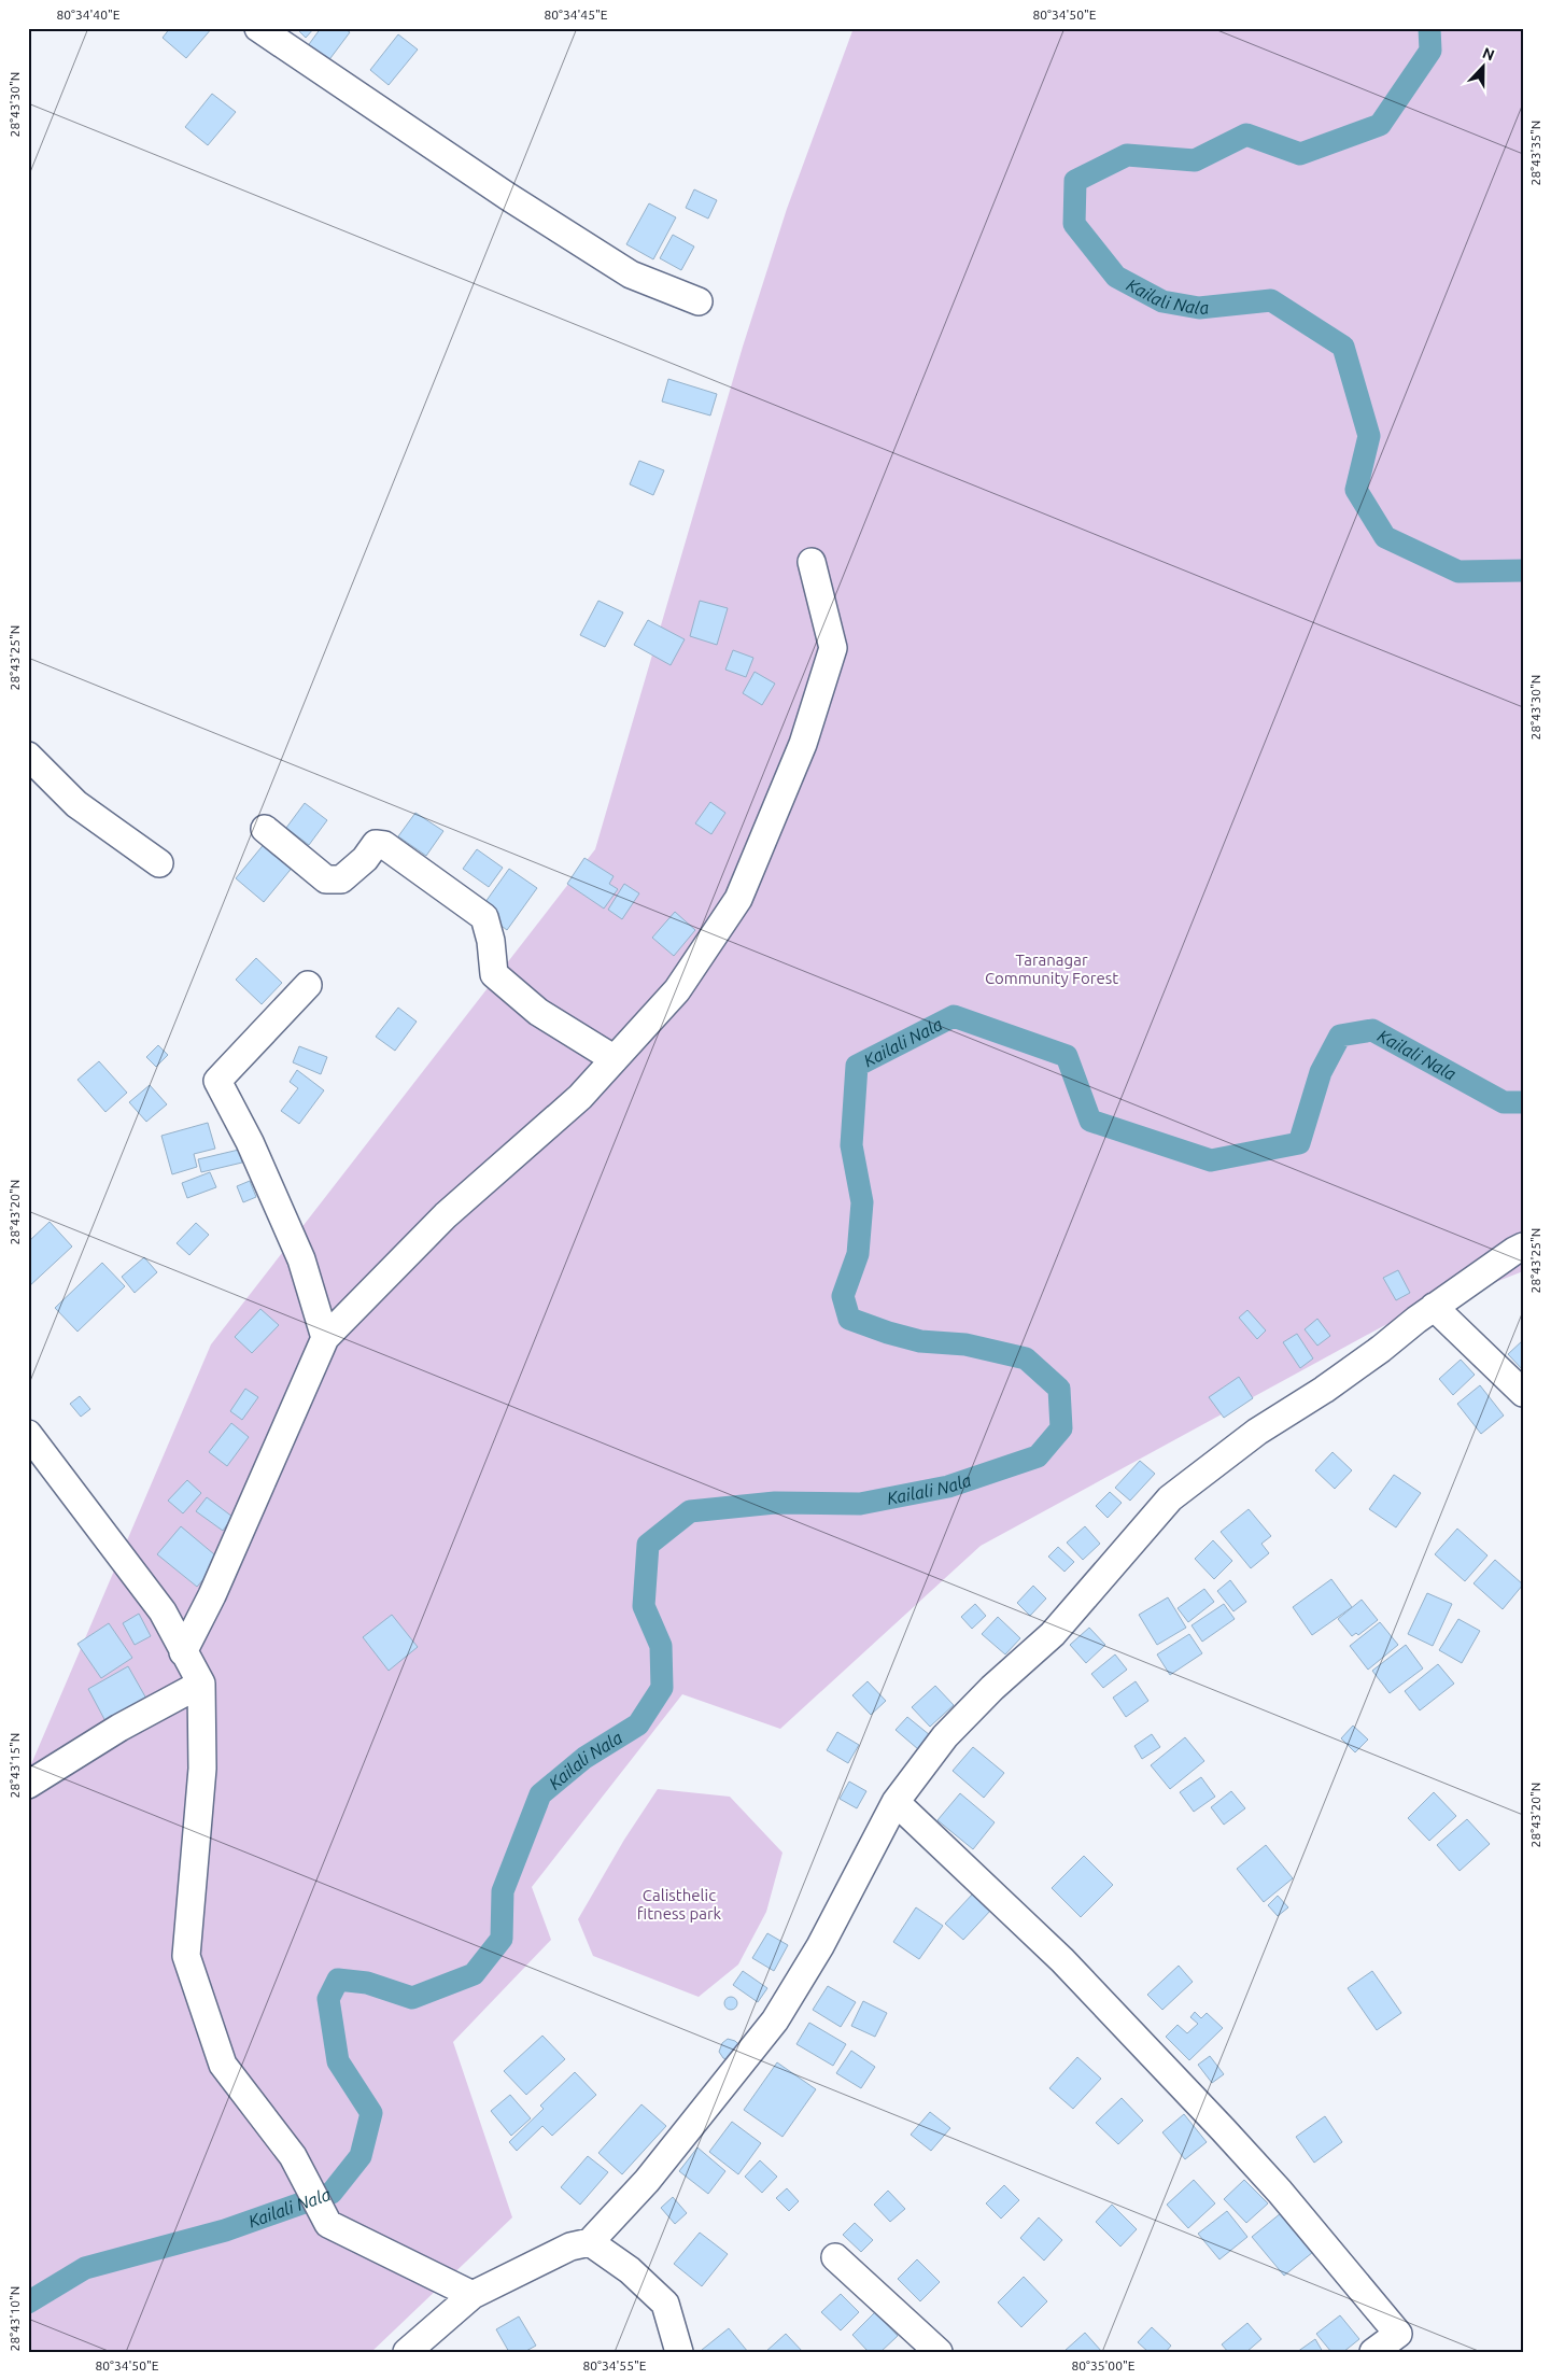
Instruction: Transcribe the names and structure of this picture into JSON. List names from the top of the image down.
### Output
{
  "water": ["Kailali Nala"],
  "parks": ["Taranagar Community Forest", "Calisthelic fitness park"],
  "north": "top",
  "coordinates": [
    "80°34'40\"E",
    "80°34'45\"E",
    "80°34'50\"E",
    "28°43'30\"N",
    "28°43'35\"N",
    "28°43'25\"N",
    "28°43'20\"N",
    "28°43'15\"N",
    "28°43'10\"N",
    "80°34'55\"E",
    "80°35'00\"E"
  ]
}
